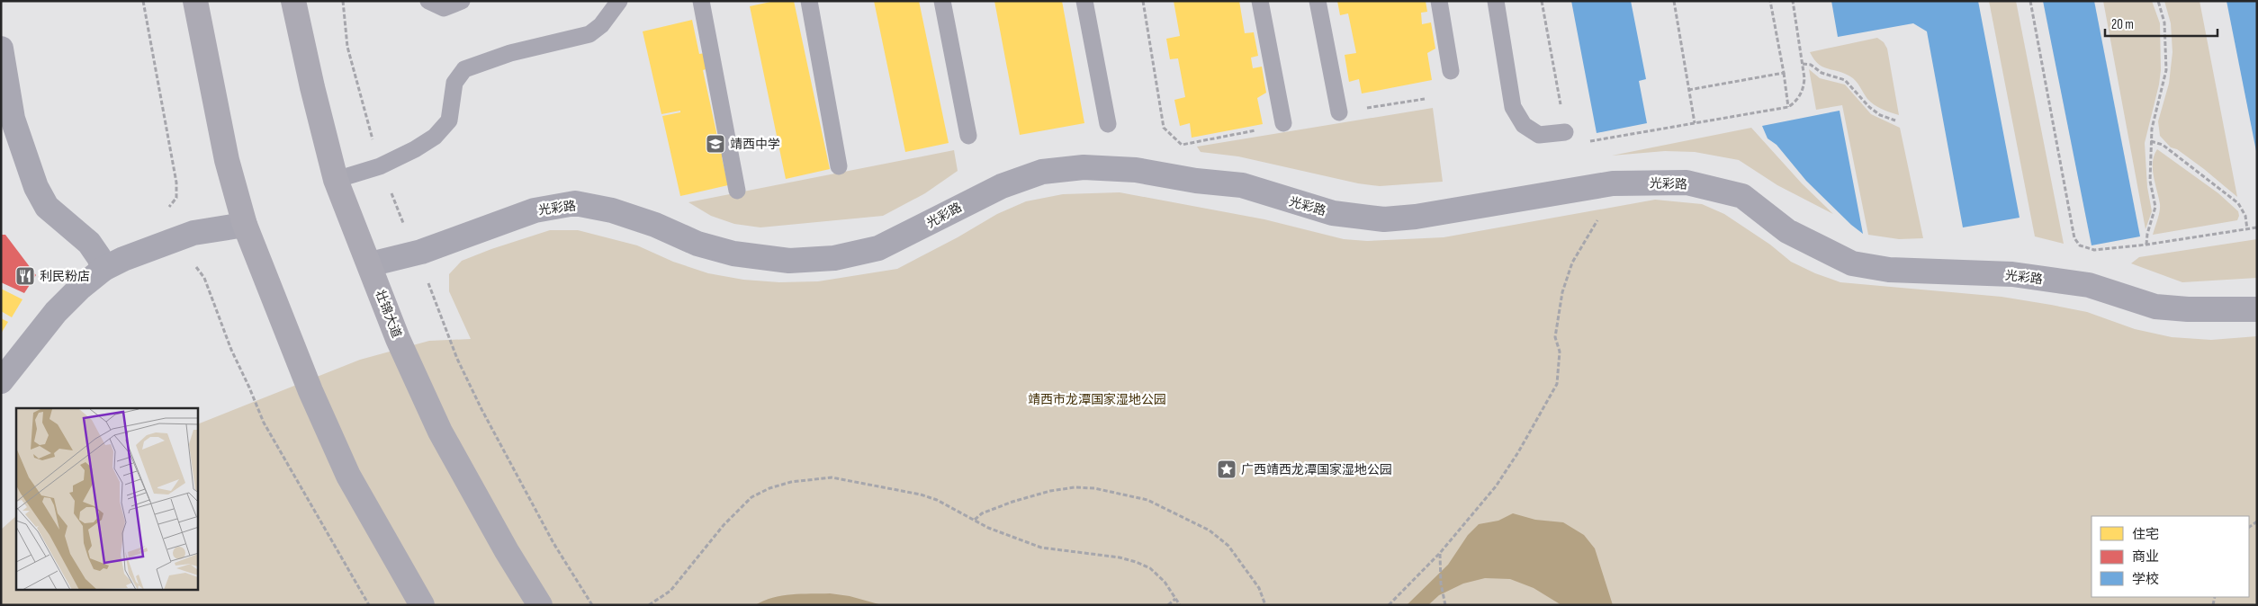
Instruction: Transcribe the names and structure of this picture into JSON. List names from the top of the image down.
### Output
{
  "streets": {
    "main road": ["壮锦大道"],
    "street": ["光彩路"]
  },
  "crossings": [
    ["光彩路", "壮锦大道"]
  ],
  "parks": ["靖西市龙潭国家湿地公园"],
  "places": {
    "school or university": ["靖西中学"],
    "restaurant": ["利民粉店"],
    "place": ["广西靖西龙潭国家湿地公园"]
  },
  "legend": ["住宅", "商业", "学校"],
  "scale_bar": "20 m"
}
